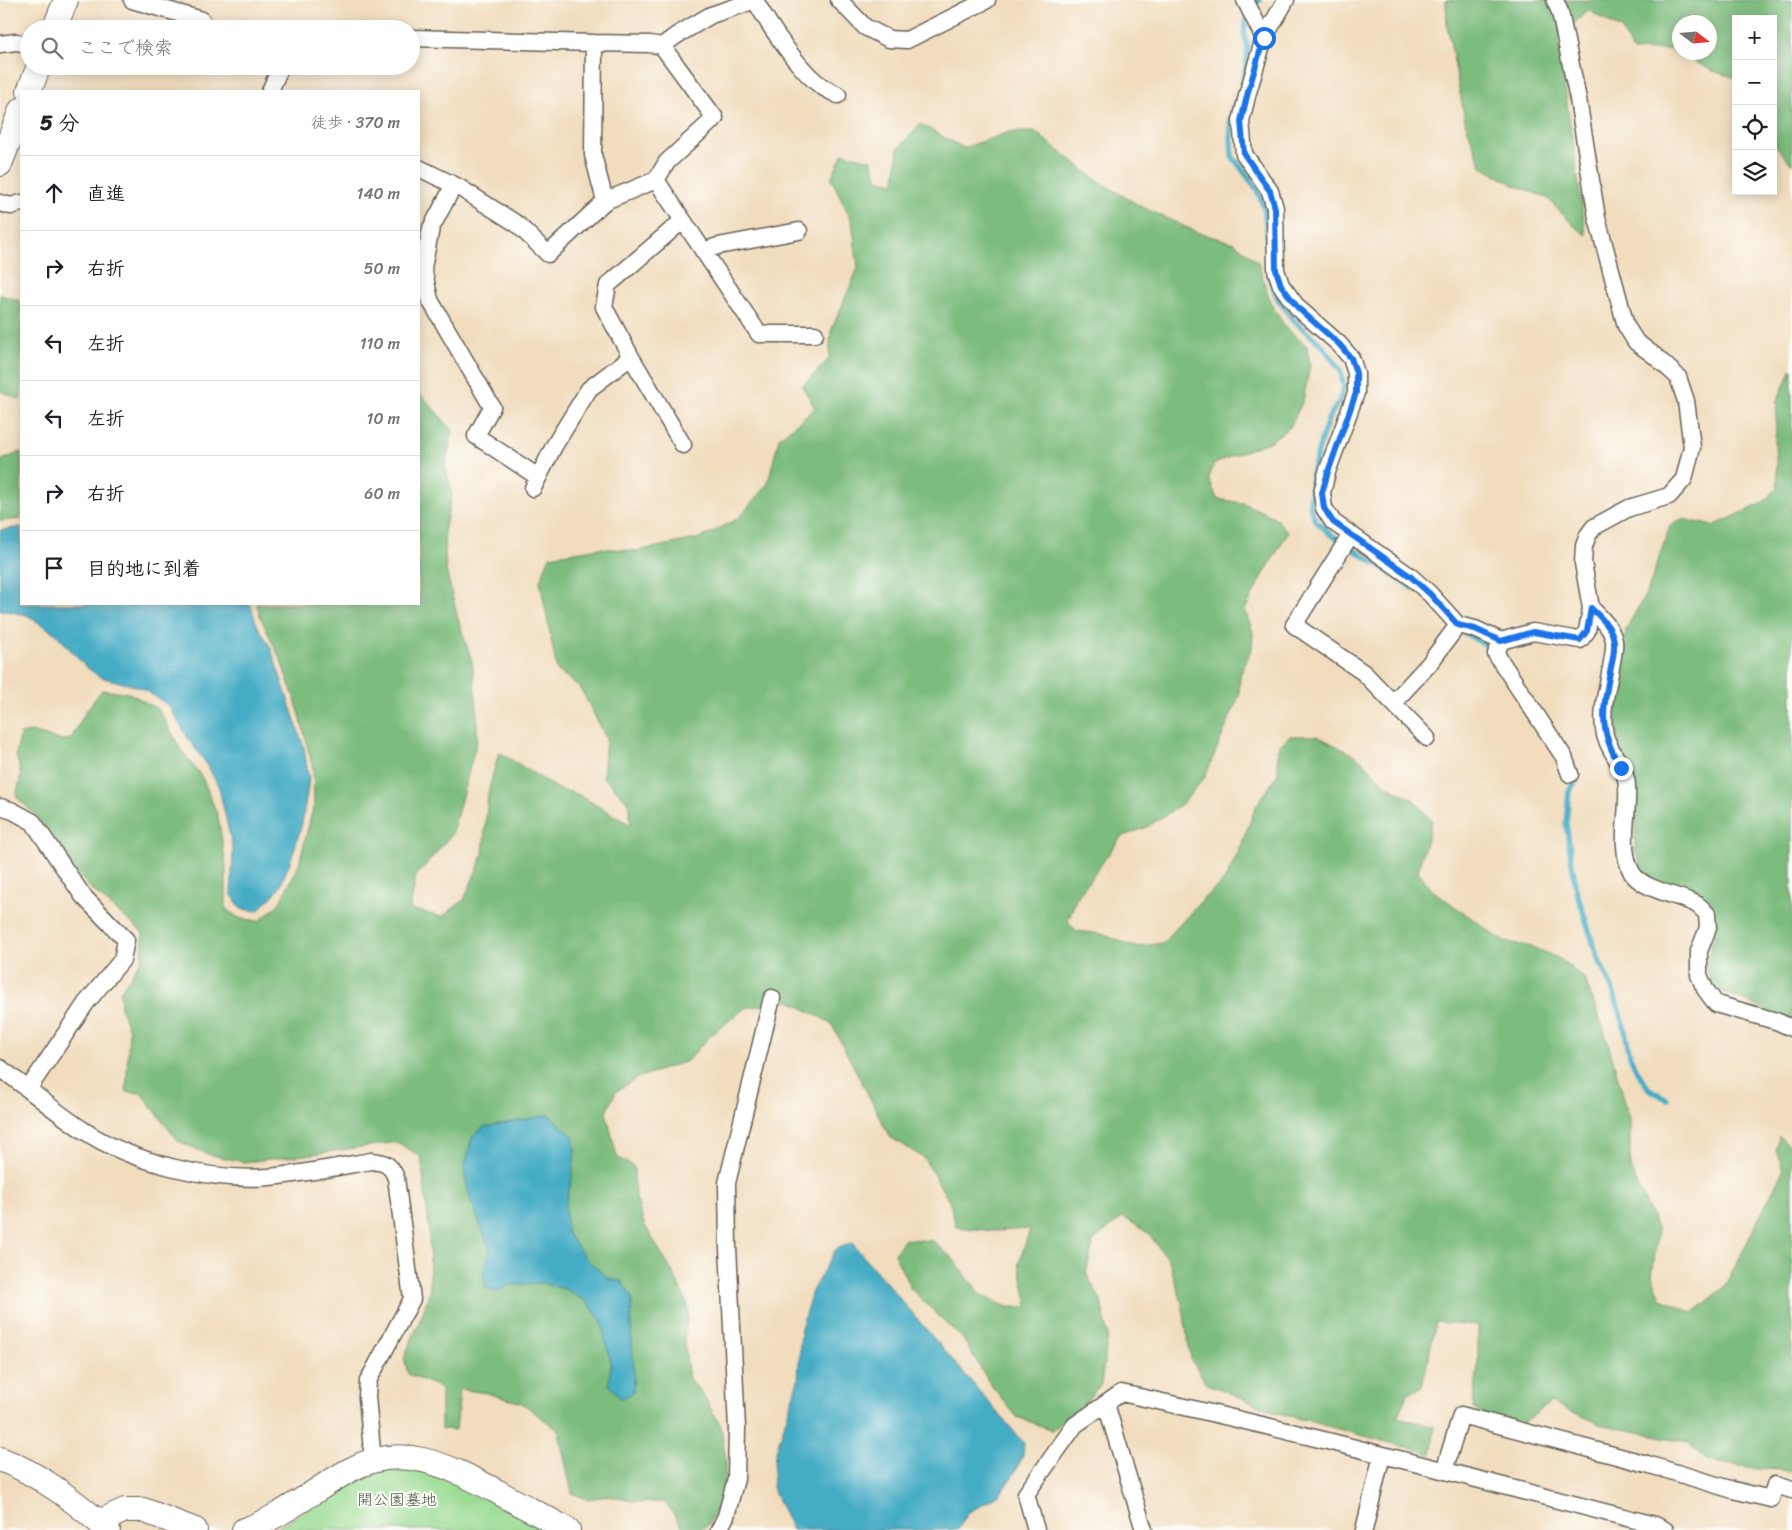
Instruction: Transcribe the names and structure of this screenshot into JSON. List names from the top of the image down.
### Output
{
  "parks": ["開公園墓地"],
  "north": "right",
  "page": {
    "map_buttons": ["+", "−"],
    "search": "ここで検索",
    "heading": ["5 分", "徒歩 · 370 m"],
    "list": [
      ["直進", "140 m"],
      ["右折", "50 m"],
      ["左折", "110 m"],
      ["左折", "10 m"],
      ["右折", "60 m"],
      "目的地に到着"
    ]
  }
}
